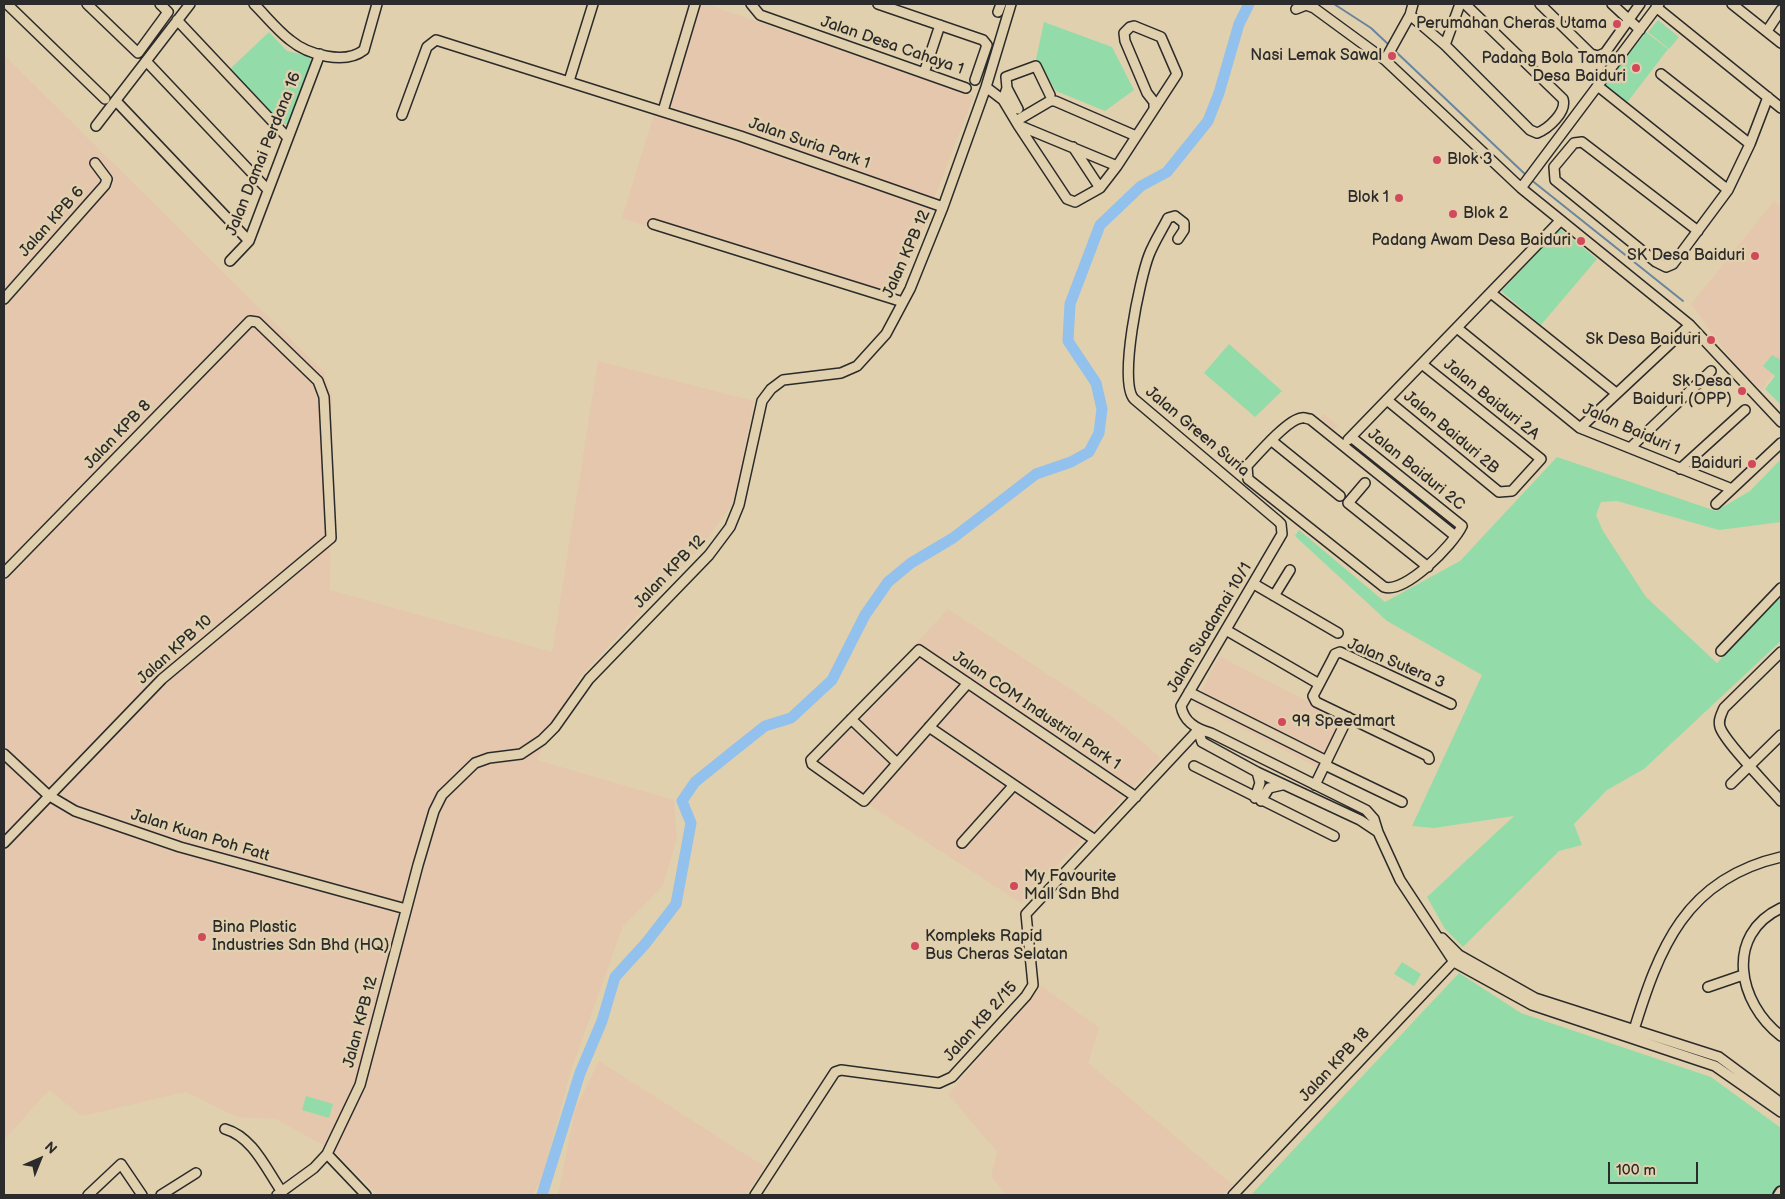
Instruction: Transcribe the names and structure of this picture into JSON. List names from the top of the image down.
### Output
{
  "streets": {
    "street": [
      "Jalan Desa Cahaya 1",
      "Jalan Suria Park 1",
      "Jalan Damai Perdana 16",
      "Jalan KPB 6",
      "Jalan KPB 12",
      "Jalan Baiduri 2A",
      "Jalan Baiduri 1",
      "Jalan Green Suria",
      "Jalan Baiduri 2B",
      "Jalan KPB 8",
      "Jalan Baiduri 2C",
      "Jalan Suadamai 10/1",
      "Jalan KPB 10",
      "Jalan Sutera 3",
      "Jalan COM Industrial Park 1",
      "Jalan Kuan Poh Fatt",
      "Jalan KB 2/15",
      "Jalan KPB 18"
    ]
  },
  "crossings": [
    ["Jalan Suria Park 1", "Jalan KPB 12"],
    ["Jalan KPB 12", "Jalan Kuan Poh Fatt"],
    ["Jalan Baiduri 2A", "Jalan Baiduri 2B"],
    ["Jalan Green Suria", "Jalan Suadamai 10/1"],
    ["Jalan KPB 8", "Jalan KPB 10"],
    ["Jalan Suadamai 10/1", "Jalan KB 2/15"],
    ["Jalan Suadamai 10/1", "Jalan KPB 18"],
    ["Jalan KPB 10", "Jalan Kuan Poh Fatt"],
    ["Jalan COM Industrial Park 1", "Jalan KB 2/15"]
  ],
  "places": [
    "Perumahan Cheras Utama",
    "Nasi Lemak Sawal",
    "Padang Bola Taman Desa Baiduri",
    "Blok 3",
    "Blok 1",
    "Blok 2",
    "Padang Awam Desa Baiduri",
    "SK Desa Baiduri",
    "Sk Desa Baiduri",
    "Sk Desa Baiduri (OPP)",
    "Baiduri",
    "99 Speedmart",
    "My Favourite Mall Sdn Bhd",
    "Bina Plastic Industries Sdn Bhd (HQ)",
    "Kompleks Rapid Bus Cheras Selatan"
  ],
  "scale_bar": "100 m",
  "north": "top right"
}
